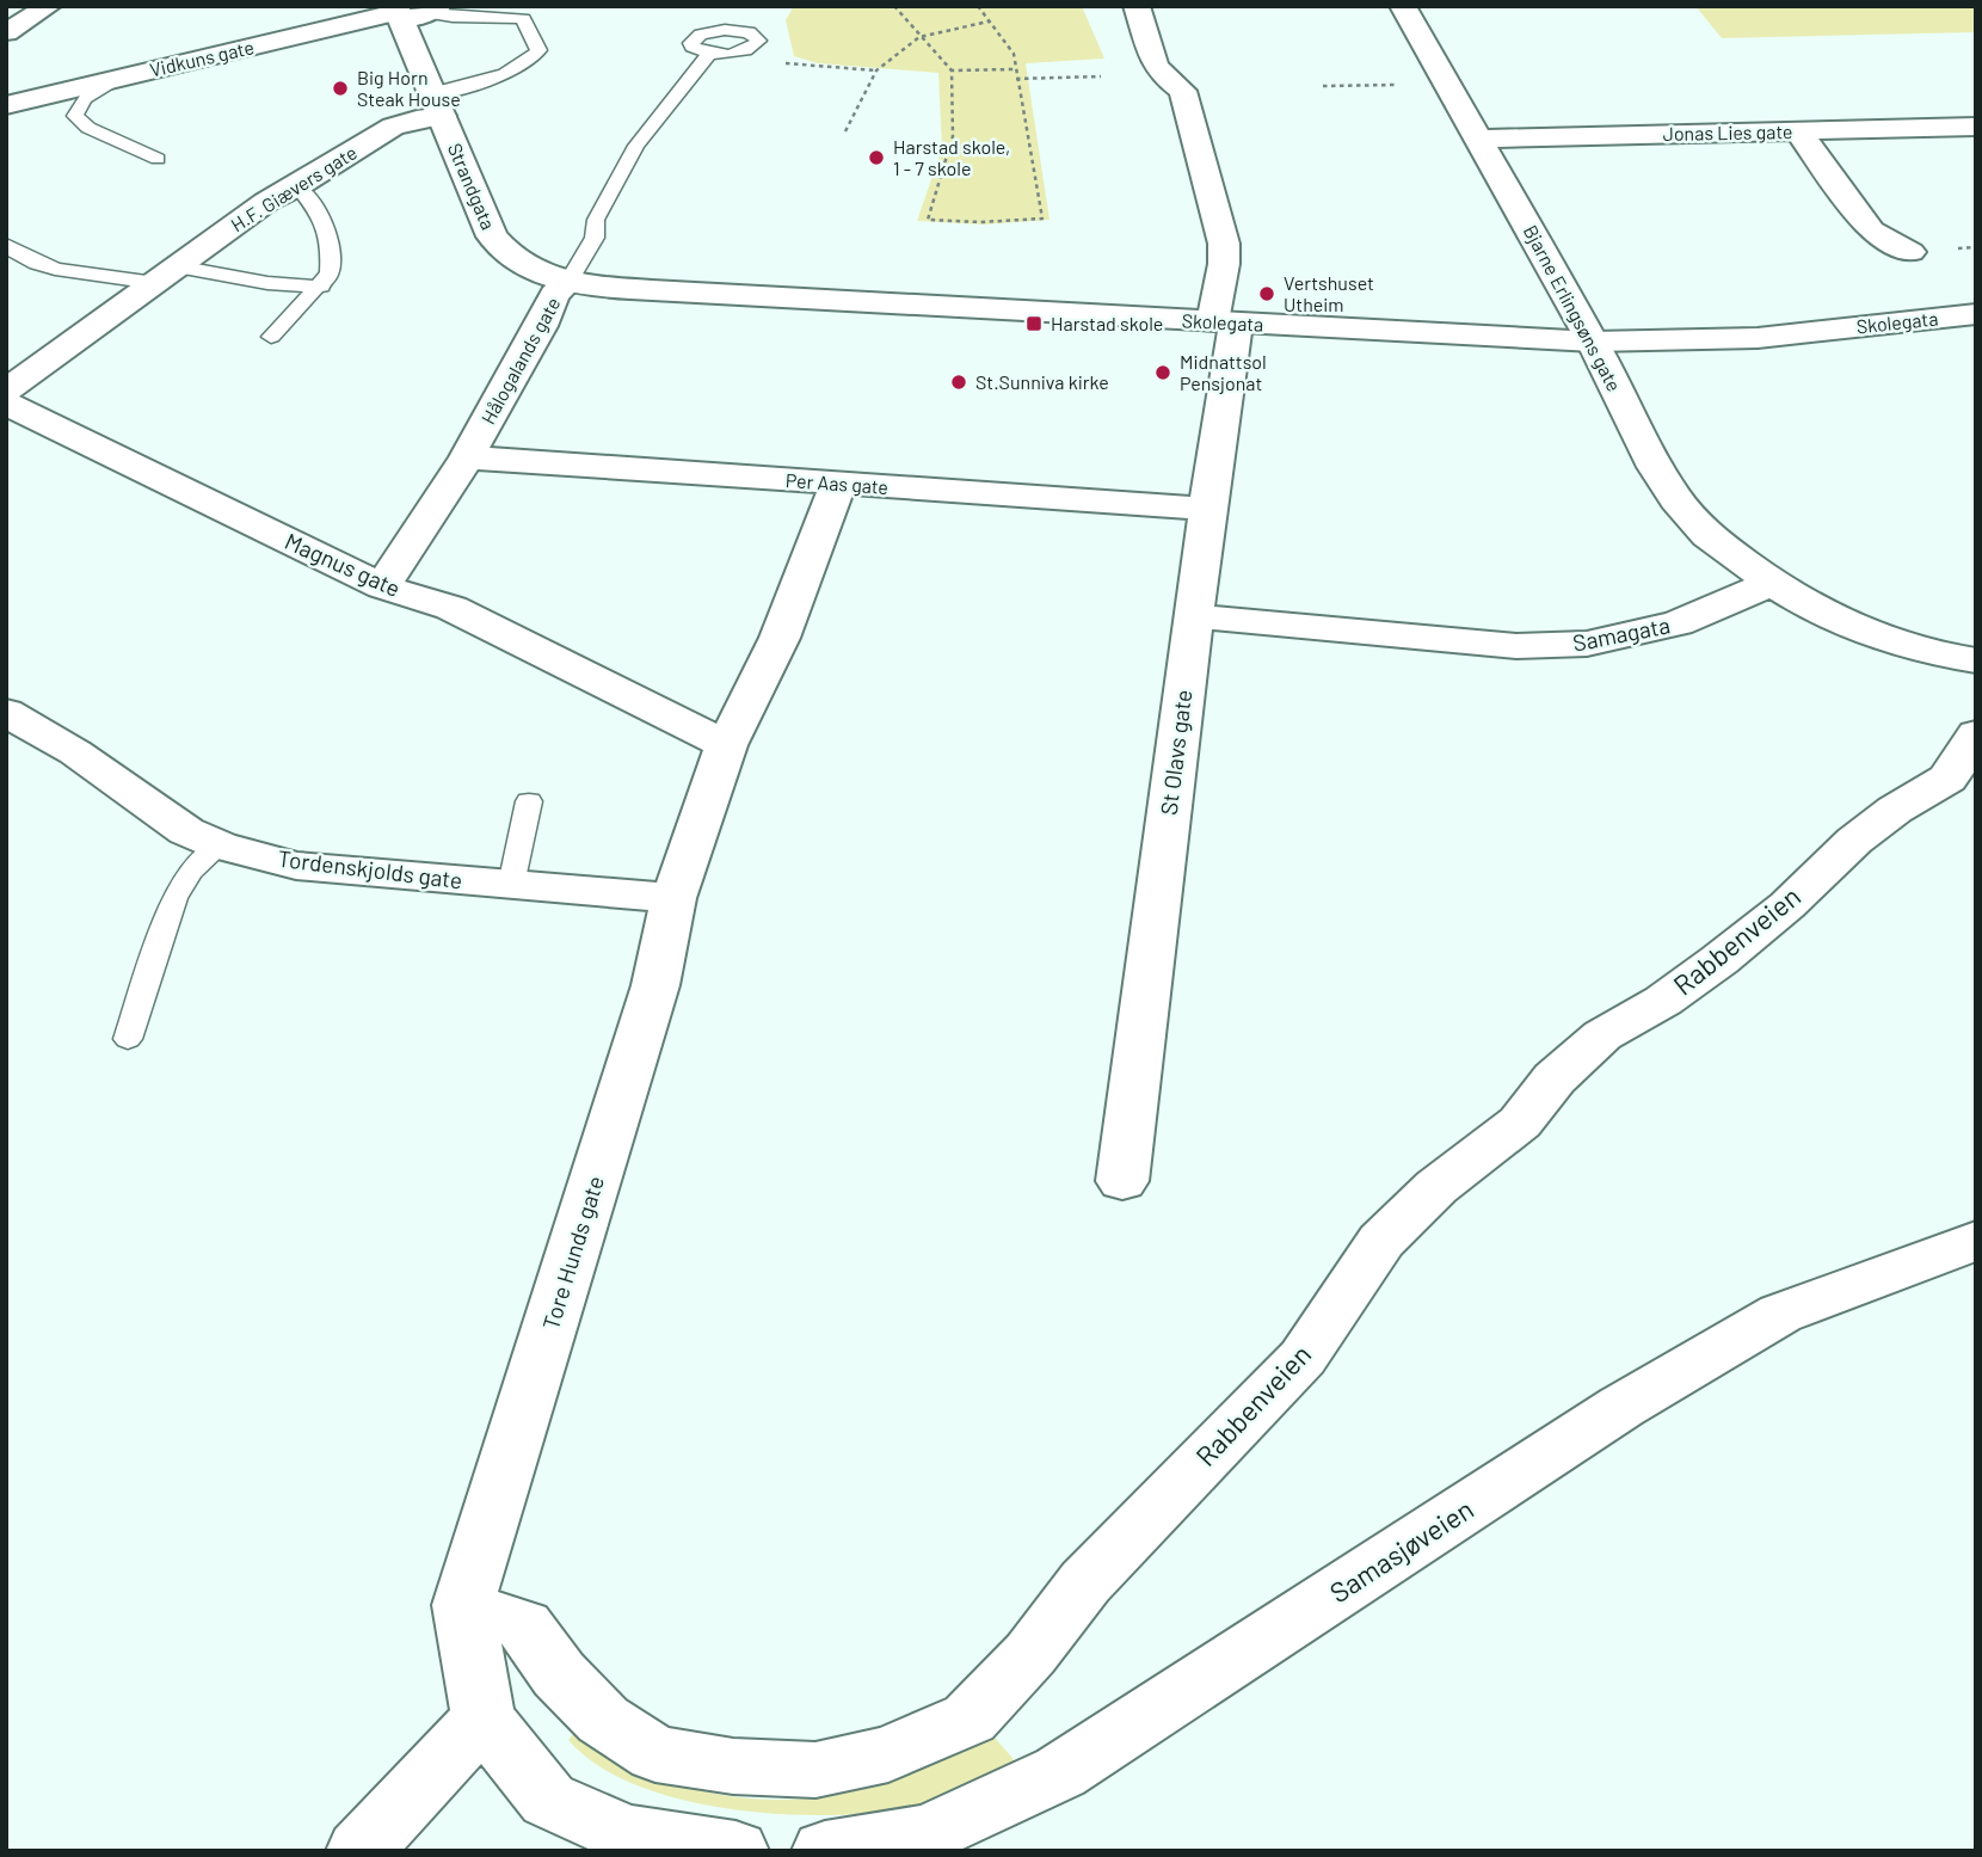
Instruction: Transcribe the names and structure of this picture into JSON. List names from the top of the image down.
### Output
{
  "streets": {
    "main road": [
      "Vidkuns gate",
      "Jonas Lies gate",
      "Strandgata",
      "H.F. Giævers gate",
      "Bjarne Erlingsøns gate",
      "Skolegata",
      "Hålogalands gate",
      "Per Aas gate",
      "Magnus gate",
      "Samagata",
      "St Olavs gate",
      "Tordenskjolds gate",
      "Rabbenveien",
      "Tore Hunds gate",
      "Samasjøveien"
    ]
  },
  "crossings": [
    ["Vidkuns gate", "Strandgata"],
    ["Jonas Lies gate", "Bjarne Erlingsøns gate"],
    ["Strandgata", "H.F. Giævers gate"],
    ["Strandgata", "Skolegata"],
    ["Strandgata", "Hålogalands gate"],
    ["Bjarne Erlingsøns gate", "Skolegata"],
    ["Bjarne Erlingsøns gate", "Samagata"],
    ["Skolegata", "Hålogalands gate"],
    ["Skolegata", "St Olavs gate"],
    ["Hålogalands gate", "Per Aas gate"],
    ["Hålogalands gate", "Magnus gate"],
    ["Per Aas gate", "St Olavs gate"],
    ["Per Aas gate", "Tore Hunds gate"],
    ["Magnus gate", "Tore Hunds gate"],
    ["Samagata", "St Olavs gate"],
    ["Tordenskjolds gate", "Tore Hunds gate"],
    ["Rabbenveien", "Tore Hunds gate"]
  ],
  "places": {
    "other": [
      "Big Horn Steak House",
      "Harstad skole, 1 - 7 skole",
      "Vertshuset Utheim",
      "Midnattsol Pensjonat",
      "St.Sunniva kirke"
    ],
    "transit": ["Harstad skole"]
  }
}
